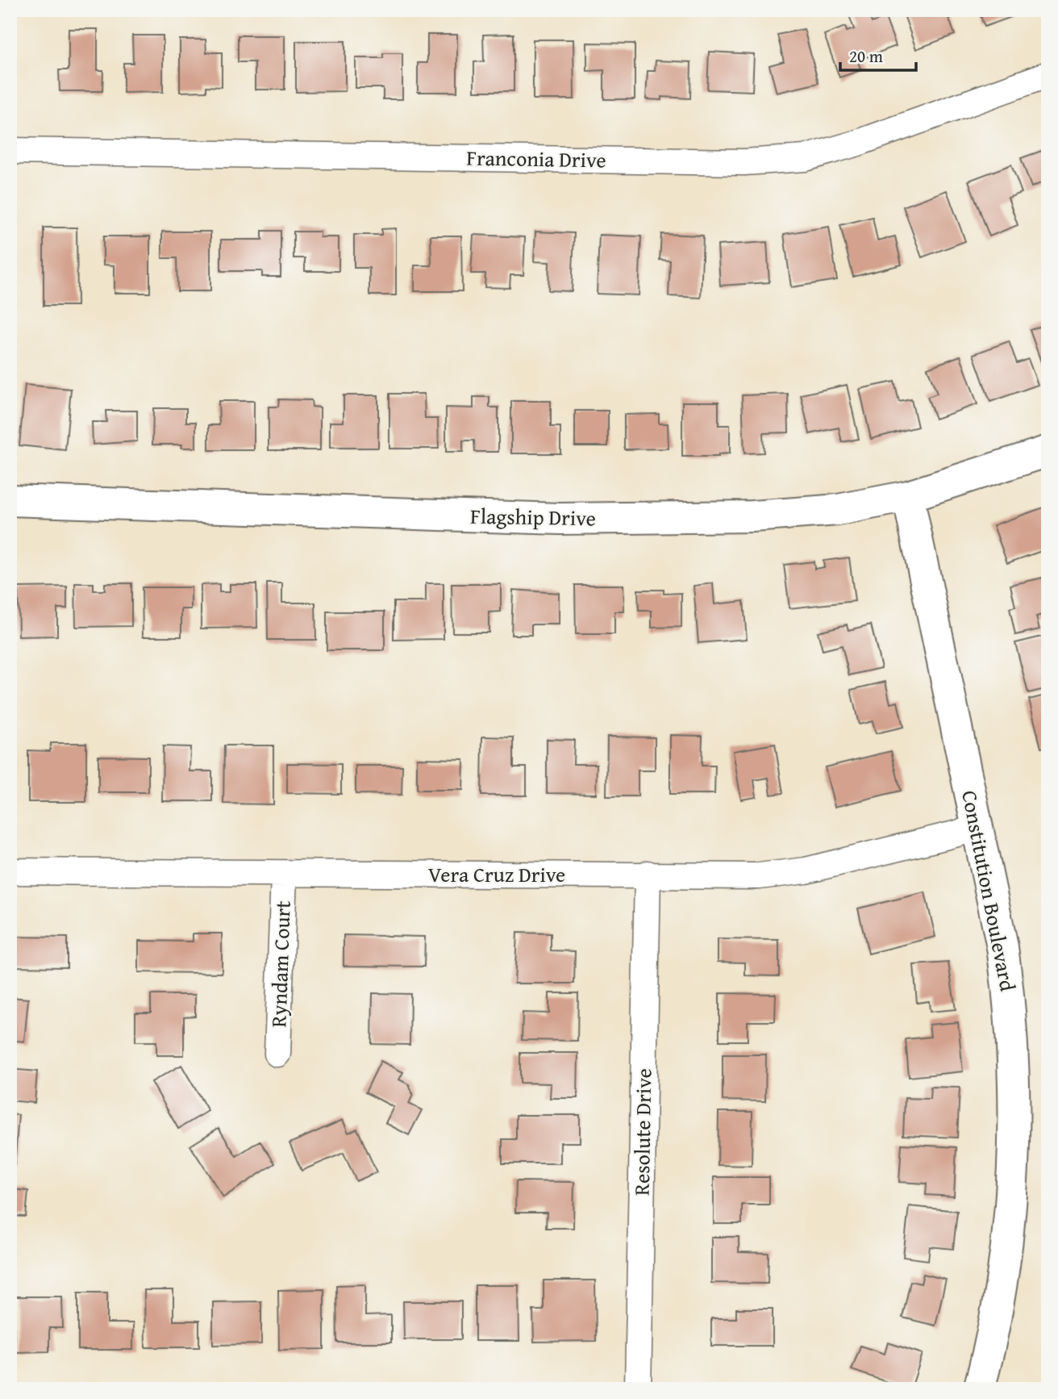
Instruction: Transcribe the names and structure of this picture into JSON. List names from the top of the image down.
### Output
{
  "streets": {
    "street": [
      "Franconia Drive",
      "Flagship Drive",
      "Vera Cruz Drive",
      "Constitution Boulevard",
      "Ryndam Court",
      "Resolute Drive"
    ]
  },
  "crossings": [
    ["Flagship Drive", "Constitution Boulevard"],
    ["Vera Cruz Drive", "Constitution Boulevard"],
    ["Vera Cruz Drive", "Ryndam Court"],
    ["Vera Cruz Drive", "Resolute Drive"]
  ],
  "scale_bar": "20 m"
}
